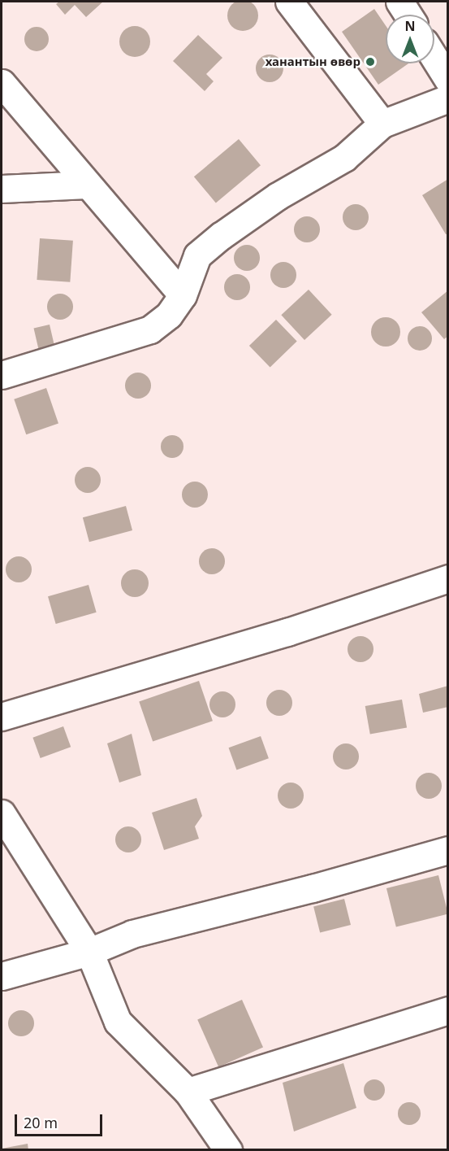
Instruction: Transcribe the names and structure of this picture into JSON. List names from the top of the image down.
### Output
{
  "places": ["ханантын өвөр"],
  "scale_bar": "20 m",
  "north": "top"
}
